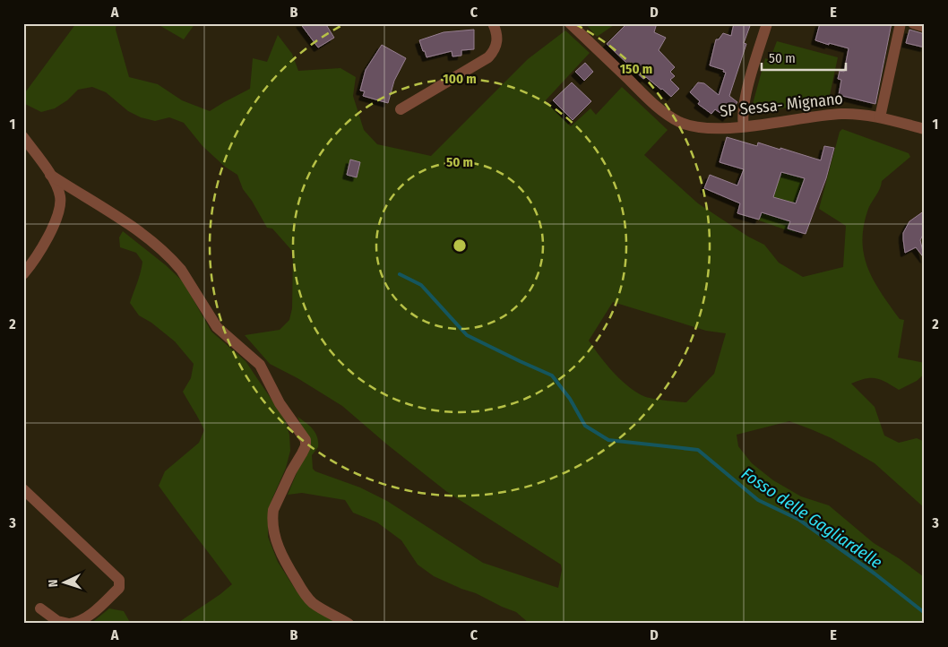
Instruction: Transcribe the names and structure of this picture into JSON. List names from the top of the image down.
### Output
{
  "streets": {
    "street": ["SP Sessa- Mignano"]
  },
  "water": ["Fosso delle Gagliardelle"],
  "scale_bar": "50 m",
  "north": "left",
  "grid": {
    "columns": [
      "A",
      "B",
      "C",
      "D",
      "E"
    ],
    "rows": ["1", "2", "3"]
  },
  "rings": ["150 m", "100 m", "50 m"]
}
